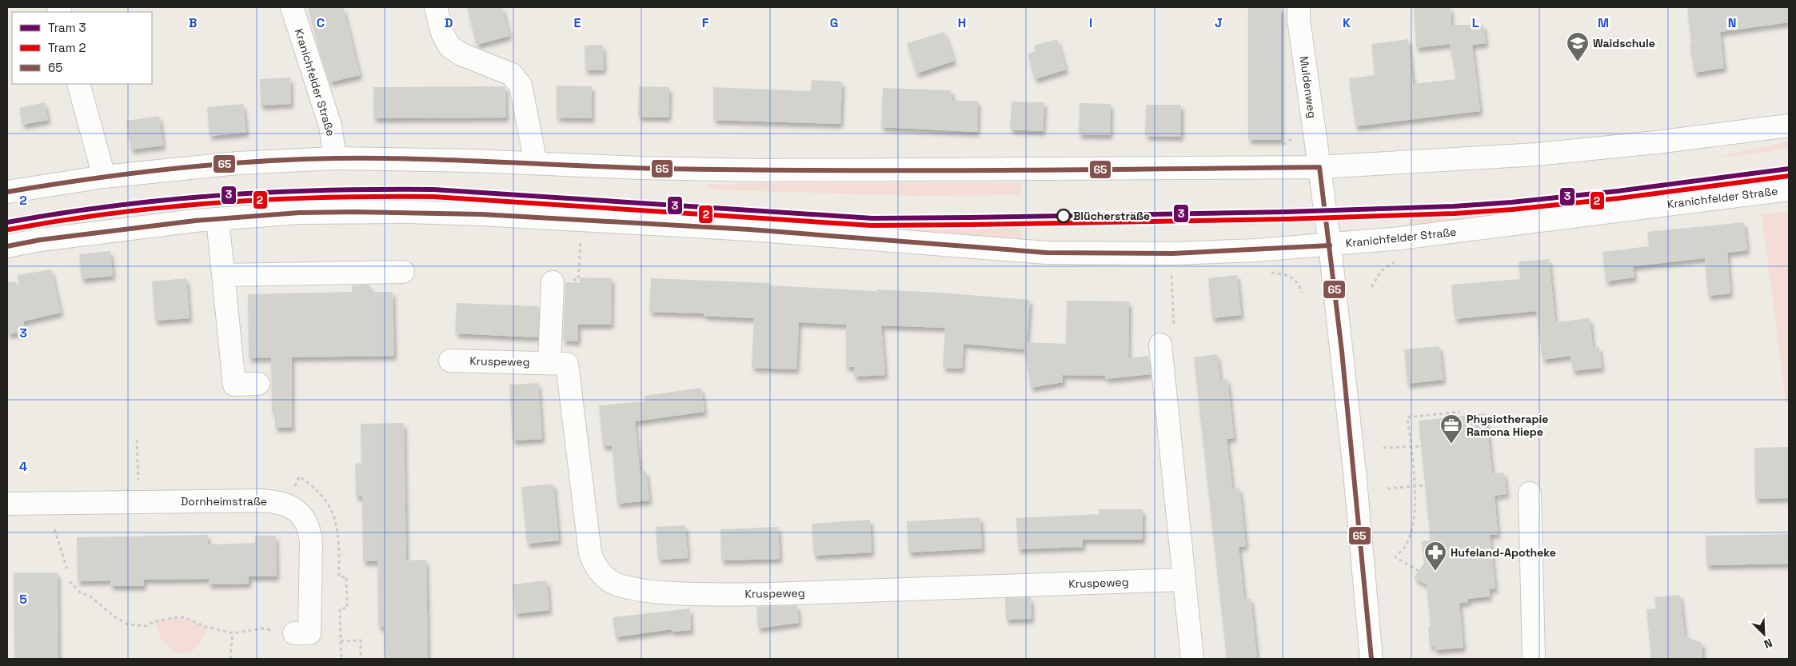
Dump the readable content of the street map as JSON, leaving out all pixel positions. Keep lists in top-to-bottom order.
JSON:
{
  "streets": {
    "main road": [
      "Kranichfelder Straße",
      "Muldenweg",
      "Kruspeweg",
      "Dornheimstraße"
    ]
  },
  "crossings": [
    ["Kranichfelder Straße", "Muldenweg"]
  ],
  "places": {
    "school or university": ["Waidschule"],
    "other": ["Blücherstraße"],
    "office": ["Physiotherapie Ramona Hiepe"],
    "pharmacy": ["Hufeland-Apotheke"]
  },
  "lines": ["transit line 65", "tram line 3", "tram line 2"],
  "legend": ["Tram 3", "Tram 2", "65"],
  "north": "bottom right",
  "grid": {
    "columns": [
      "B",
      "C",
      "D",
      "E",
      "F",
      "G",
      "H",
      "I",
      "J",
      "K",
      "L",
      "M",
      "N"
    ],
    "rows": [
      "2",
      "3",
      "4",
      "5"
    ]
  }
}
